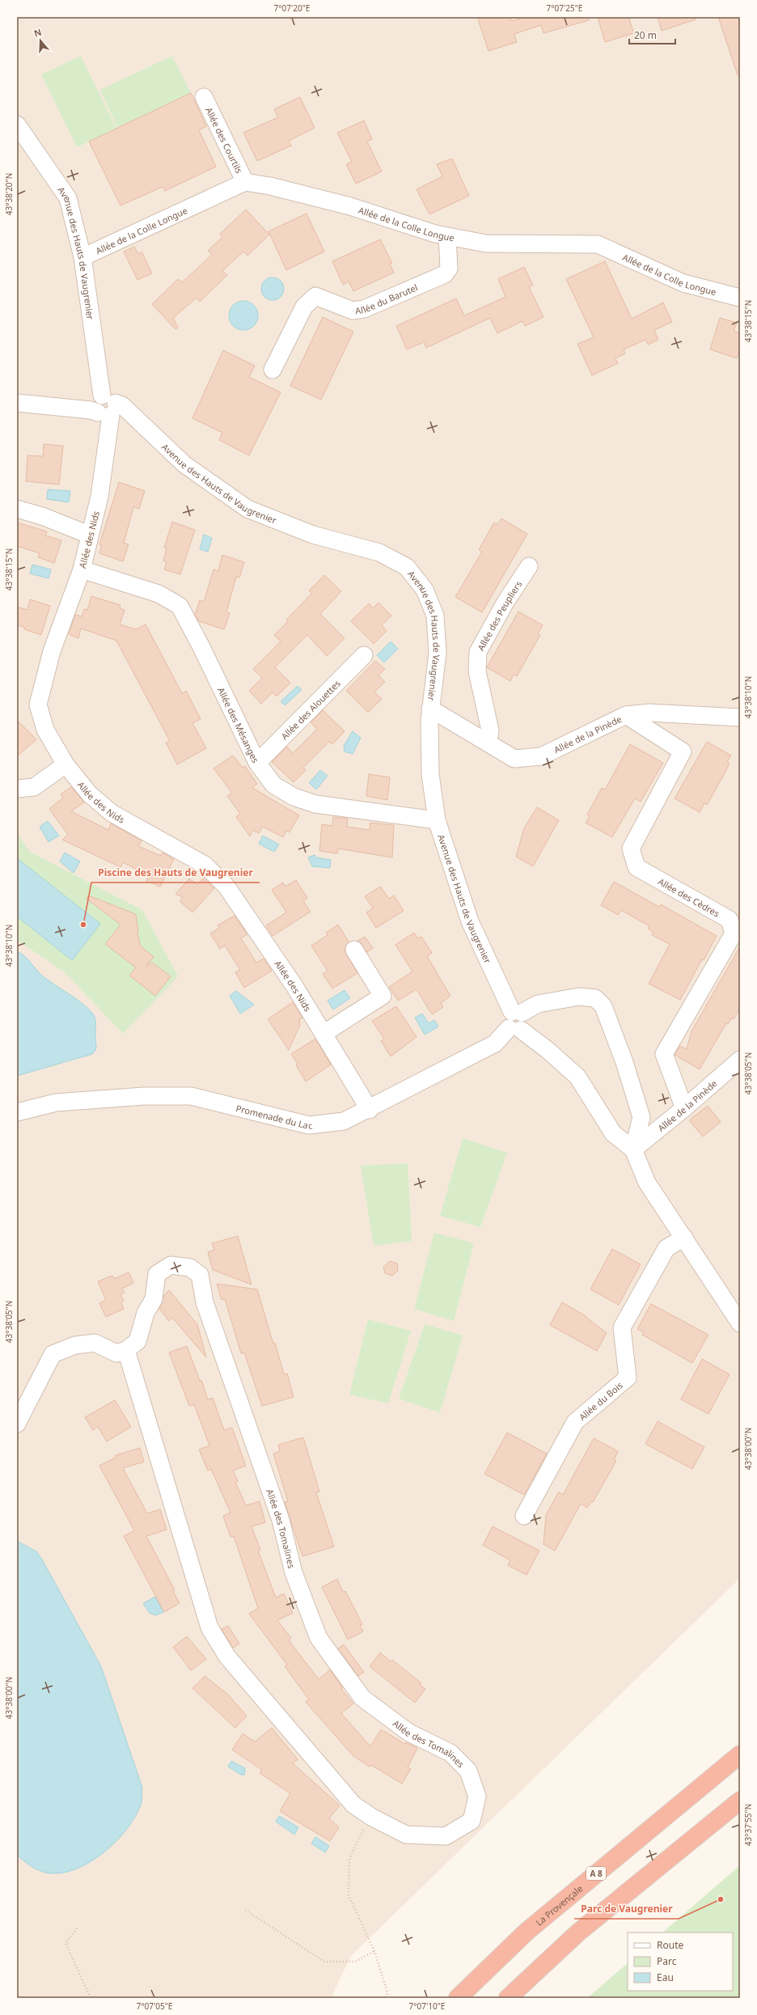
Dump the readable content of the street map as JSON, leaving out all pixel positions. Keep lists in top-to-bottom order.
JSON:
{
  "streets": {
    "highway": ["A 8", "La Provençale"],
    "street": [
      "Allée des Courtils",
      "Allée de la Colle Longue",
      "Avenue des Hauts de Vaugrenier",
      "Allée du Barutel",
      "Allée des Nids",
      "Allée des Peupliers",
      "Allée des Alouettes",
      "Allée des Mésanges",
      "Allée de la Pinède",
      "Allée des Cèdres",
      "Promenade du Lac",
      "Allée du Bois",
      "Allée des Tomalines"
    ]
  },
  "crossings": [
    ["Allée des Courtils", "Allée de la Colle Longue"],
    ["Allée de la Colle Longue", "Avenue des Hauts de Vaugrenier"],
    ["Allée de la Colle Longue", "Allée du Barutel"],
    ["Avenue des Hauts de Vaugrenier", "Allée des Nids"],
    ["Avenue des Hauts de Vaugrenier", "Allée des Mésanges"],
    ["Avenue des Hauts de Vaugrenier", "Allée de la Pinède"],
    ["Allée des Nids", "Allée des Mésanges"],
    ["Allée des Nids", "Promenade du Lac"],
    ["Allée des Peupliers", "Allée de la Pinède"],
    ["Allée des Alouettes", "Allée des Mésanges"],
    ["Allée de la Pinède", "Allée des Cèdres"]
  ],
  "places": ["Piscine des Hauts de Vaugrenier", "Parc de Vaugrenier"],
  "legend": ["Route", "Parc", "Eau"],
  "scale_bar": "20 m",
  "north": "top",
  "coordinates": [
    "7°07'20\"E",
    "7°07'25\"E",
    "43°38'20\"N",
    "43°38'15\"N",
    "43°38'10\"N",
    "43°38'05\"N",
    "43°38'00\"N",
    "43°37'55\"N",
    "7°07'05\"E",
    "7°07'10\"E"
  ]
}
